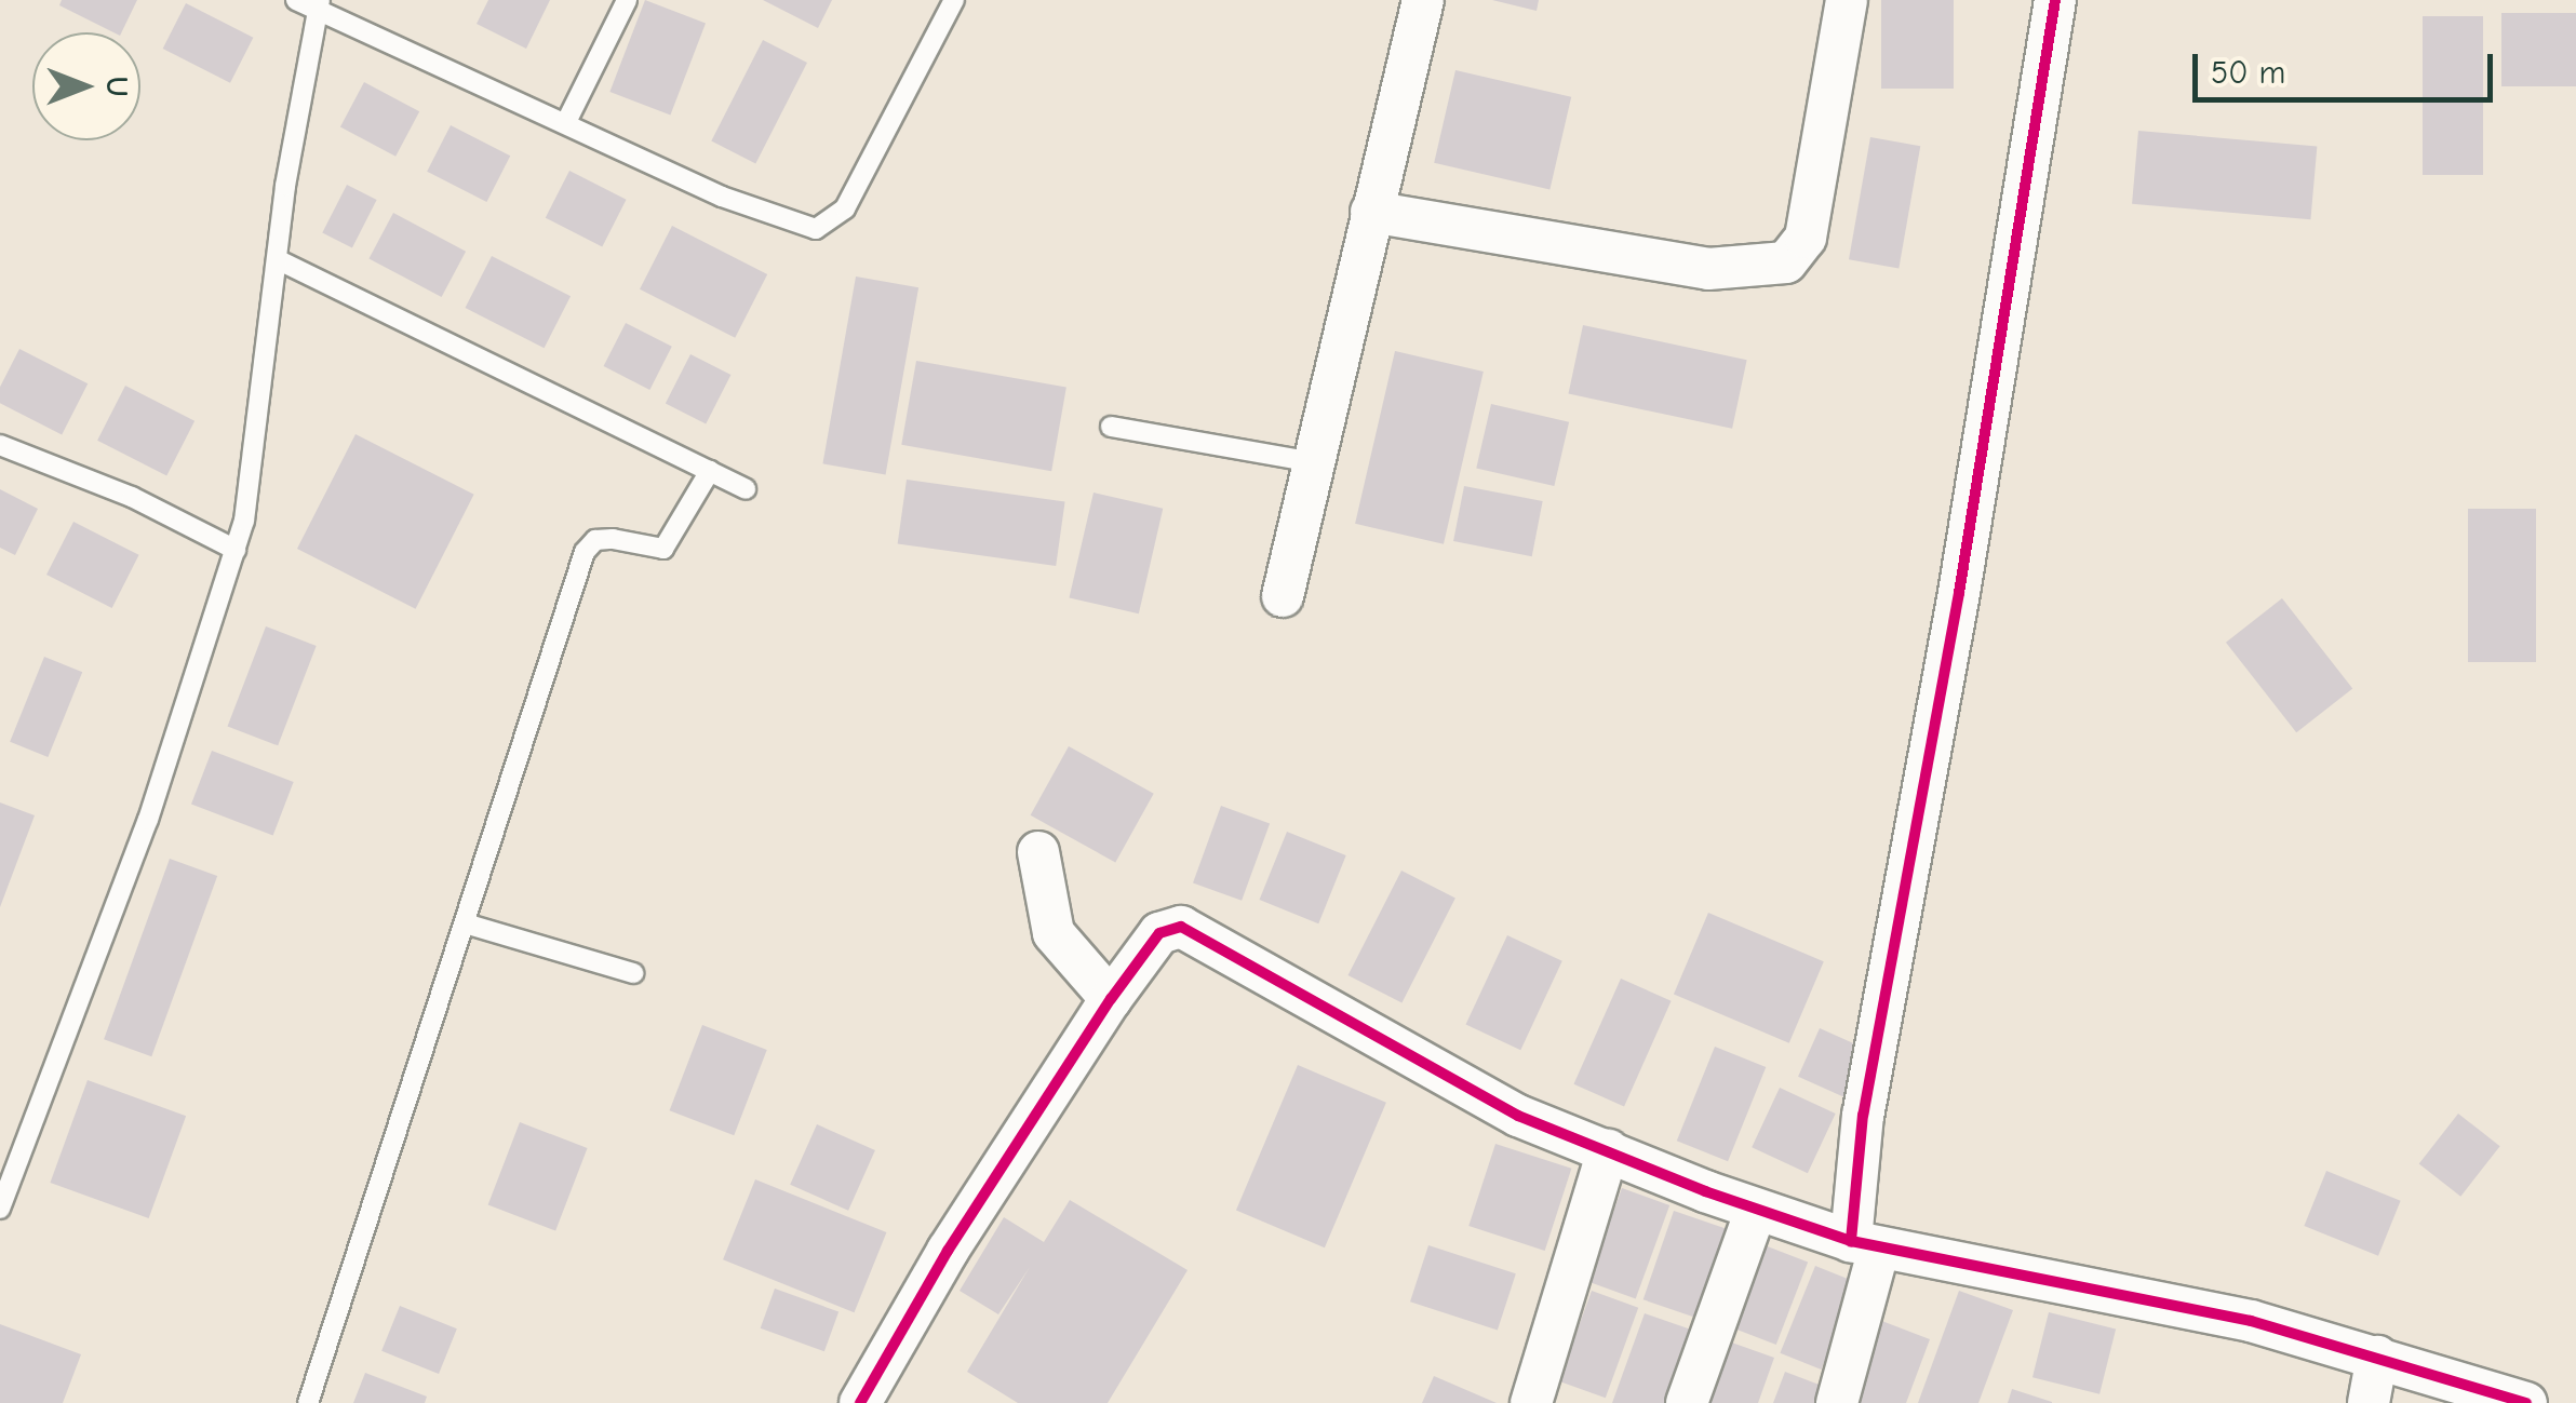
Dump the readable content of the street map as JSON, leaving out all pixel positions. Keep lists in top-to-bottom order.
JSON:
{
  "scale_bar": "50 m",
  "north": "right"
}
